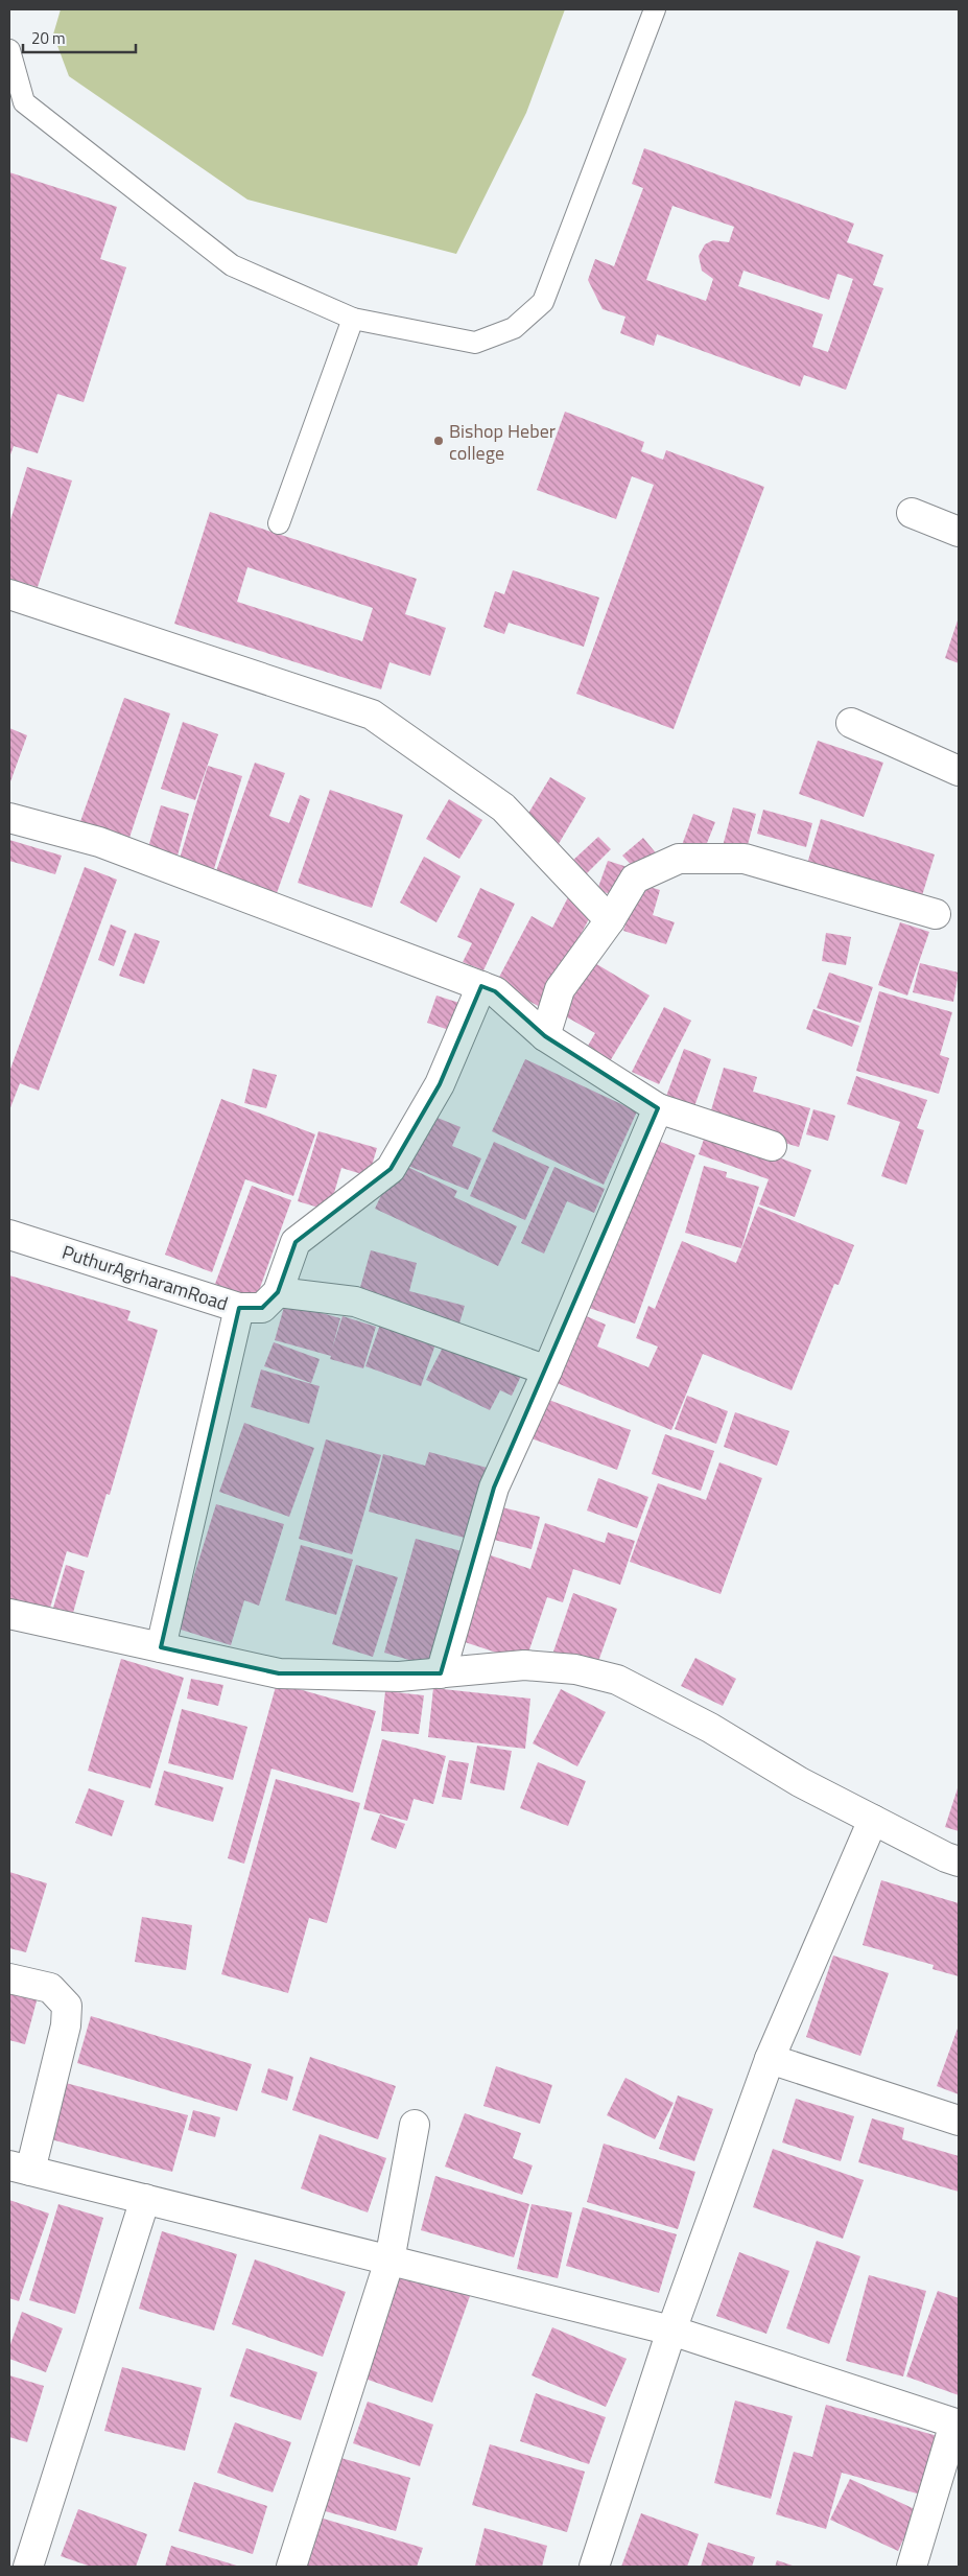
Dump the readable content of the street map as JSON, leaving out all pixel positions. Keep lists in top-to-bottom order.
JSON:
{
  "streets": {
    "street": ["PuthurAgrharamRoad"]
  },
  "places": ["Bishop Heber college"],
  "scale_bar": "20 m"
}
